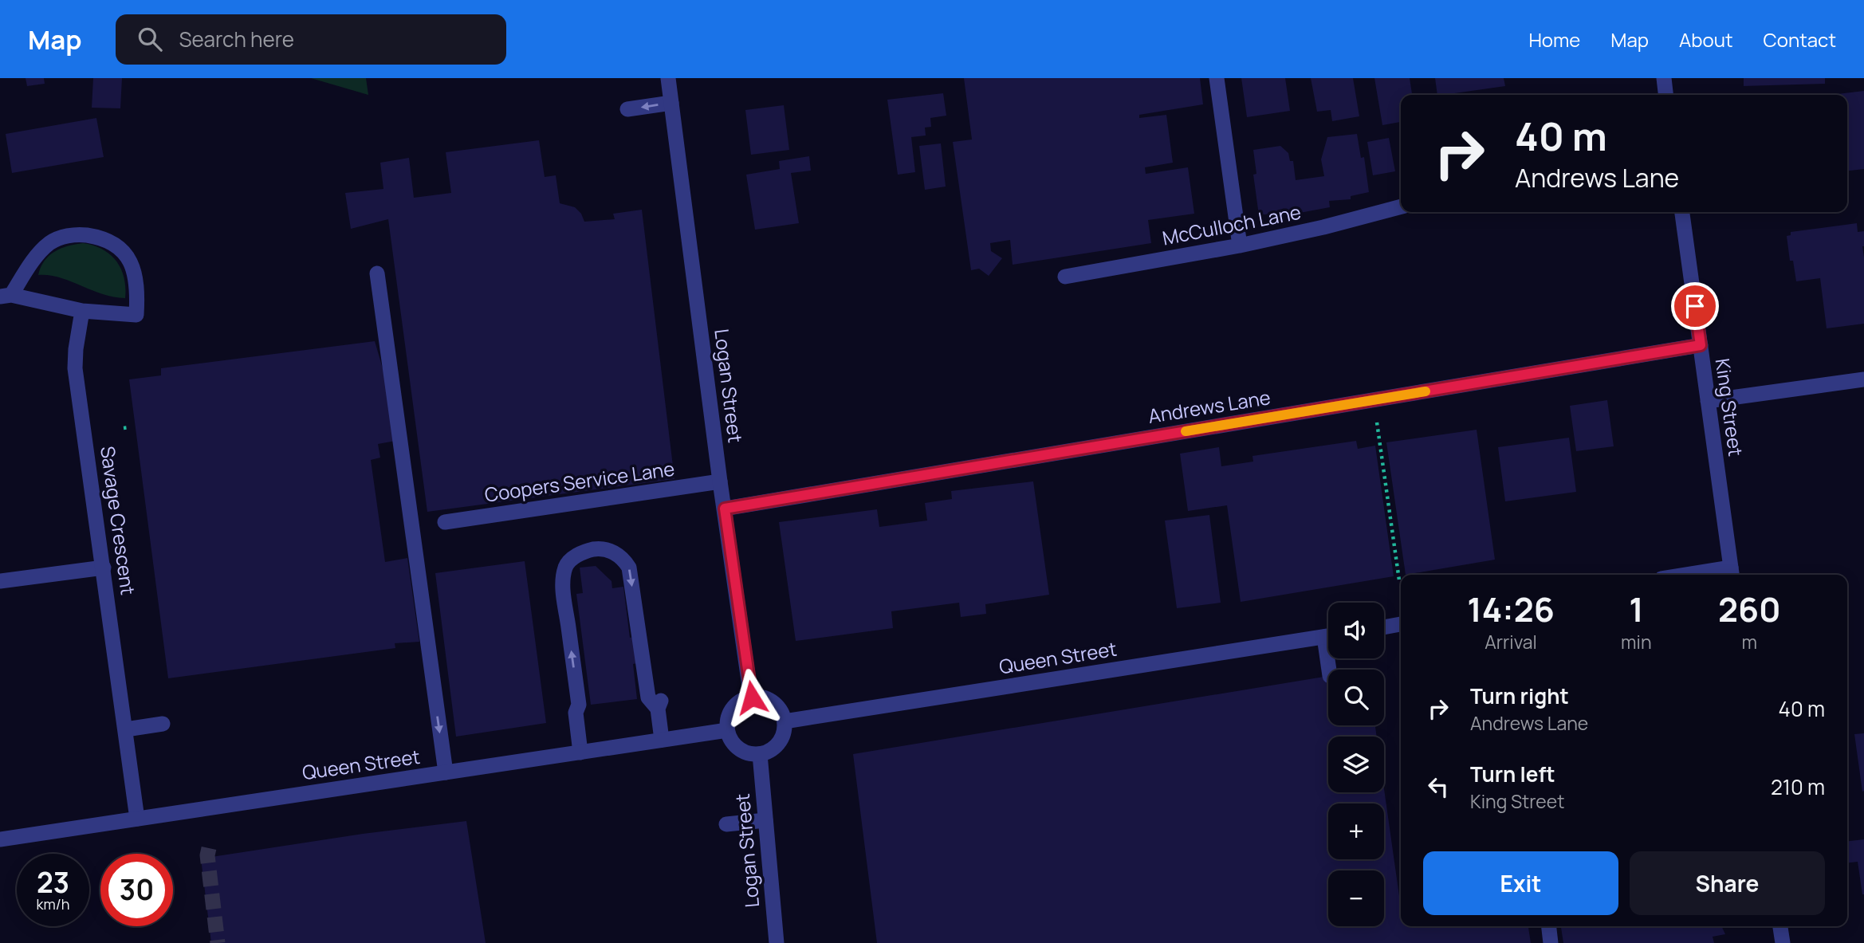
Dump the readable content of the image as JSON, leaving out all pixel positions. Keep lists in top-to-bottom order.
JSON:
{
  "streets": {
    "street": [
      "McCulloch Lane",
      "Logan Street",
      "Andrews Lane",
      "King Street",
      "Coopers Service Lane",
      "Savage Crescent",
      "Queen Street"
    ]
  },
  "crossings": [
    ["Logan Street", "Andrews Lane"],
    ["Logan Street", "Coopers Service Lane"],
    ["Logan Street", "Queen Street"],
    ["Andrews Lane", "King Street"],
    ["Savage Crescent", "Queen Street"]
  ],
  "page": {
    "header": "Map",
    "search": "Search here",
    "nav": [
      "Home",
      "Map",
      "About",
      "Contact"
    ],
    "turn": ["40 m", "Andrews Lane"],
    "eta": [
      "14:26",
      "Arrival",
      "1",
      "min",
      "260",
      "m"
    ],
    "map_buttons": ["+", "−"],
    "list": [
      {
        "name": "Turn right",
        "note": "Andrews Lane",
        "value": "40 m"
      },
      {
        "name": "Turn left",
        "note": "King Street",
        "value": "210 m"
      }
    ],
    "buttons": ["Exit", "Share"],
    "speed": "23 km/h",
    "limit": "30"
  }
}
